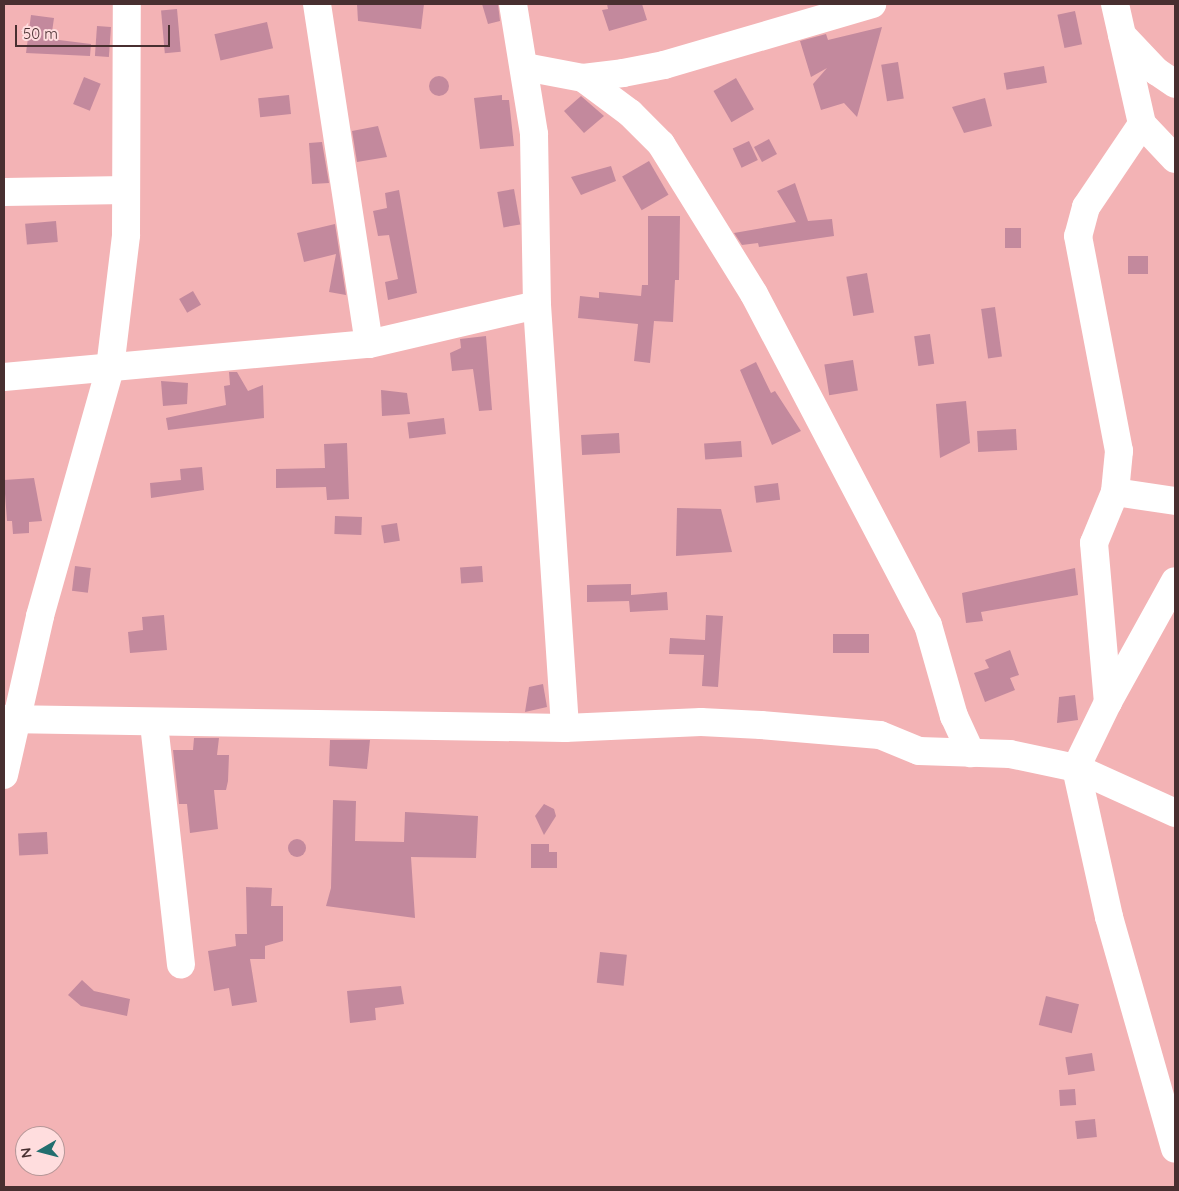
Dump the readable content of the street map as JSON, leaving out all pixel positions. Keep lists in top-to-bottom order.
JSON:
{
  "scale_bar": "50 m",
  "north": "left"
}
